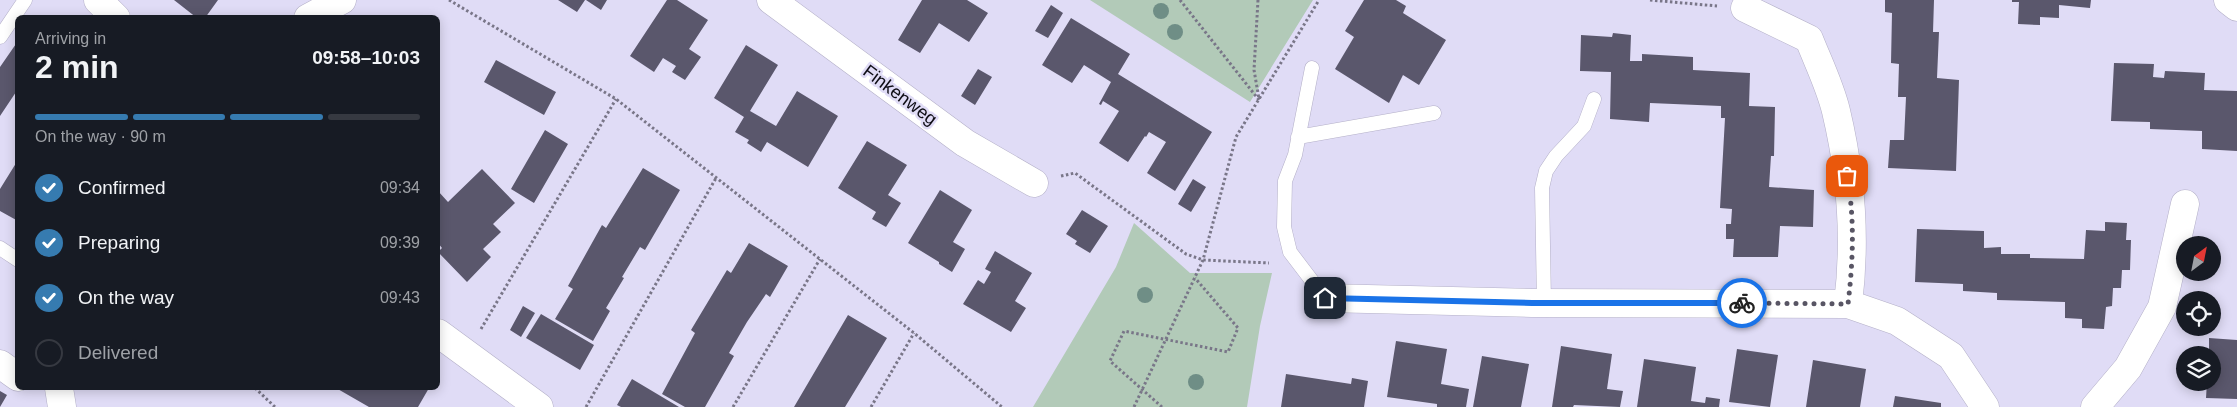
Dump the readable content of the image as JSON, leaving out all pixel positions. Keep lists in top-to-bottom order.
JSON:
{
  "streets": {
    "street": ["Finkenweg"]
  },
  "north": "top right",
  "page": {
    "heading": ["2 min", "Arriving in", "09:58–10:03"],
    "bar": "On the way · 90 m",
    "list": [
      ["Confirmed", "09:34"],
      ["Preparing", "09:39"],
      ["On the way", "09:43"],
      "Delivered"
    ]
  }
}
